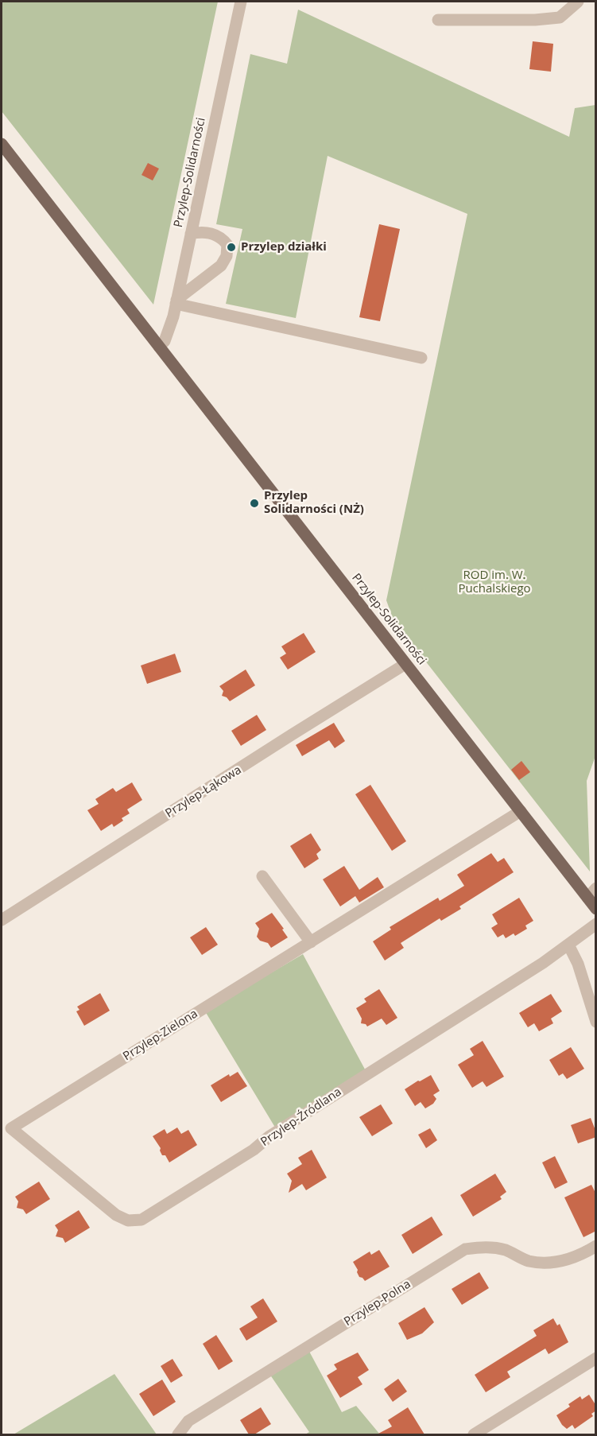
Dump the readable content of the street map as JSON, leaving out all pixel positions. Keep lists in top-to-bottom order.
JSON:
{
  "streets": {
    "main road": ["Przylep-Solidarności"],
    "street": [
      "Przylep-Łąkowa",
      "Przylep-Zielona",
      "Przylep-Źródlana",
      "Przylep-Polna"
    ]
  },
  "crossings": [
    ["Przylep-Solidarności", "Przylep-Łąkowa"],
    ["Przylep-Solidarności", "Przylep-Zielona"],
    ["Przylep-Zielona", "Przylep-Źródlana"]
  ],
  "parks": ["ROD im. W. Puchalskiego"],
  "places": ["Przylep działki", "Przylep Solidarności (NŻ)"]
}
